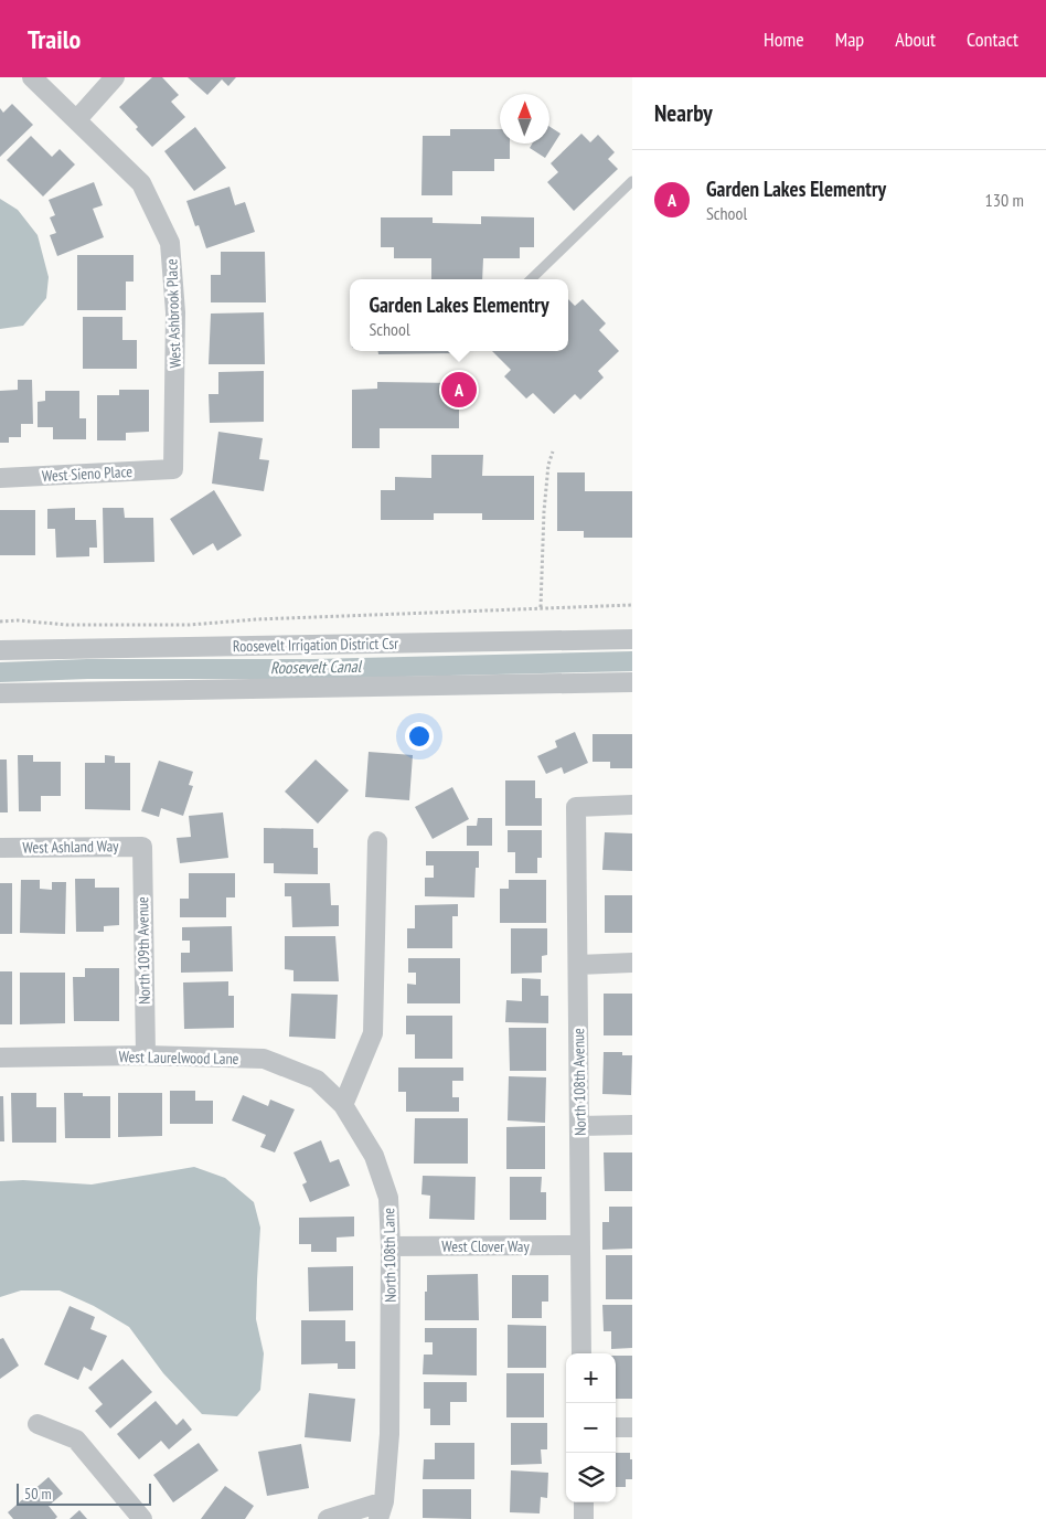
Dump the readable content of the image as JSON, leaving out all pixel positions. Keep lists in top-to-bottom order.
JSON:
{
  "streets": {
    "street": [
      "West Ashbrook Place",
      "West Sieno Place",
      "Roosevelt Irrigation District Csr",
      "West Ashland Way",
      "North 109th Avenue",
      "West Laurelwood Lane",
      "North 108th Avenue",
      "West Clover Way",
      "North 108th Lane"
    ]
  },
  "crossings": [
    ["West Ashbrook Place", "West Sieno Place"],
    ["West Ashland Way", "North 109th Avenue"],
    ["North 109th Avenue", "West Laurelwood Lane"],
    ["West Laurelwood Lane", "North 108th Lane"],
    ["North 108th Avenue", "West Clover Way"],
    ["West Clover Way", "North 108th Lane"]
  ],
  "water": ["Roosevelt Canal"],
  "scale_bar": "50 m",
  "north": "top",
  "page": {
    "header": "Trailo",
    "nav": [
      "Home",
      "Map",
      "About",
      "Contact"
    ],
    "heading": "Nearby",
    "list": [
      {
        "mark": "A",
        "name": "Garden Lakes Elementry",
        "note": "School",
        "value": "130 m"
      }
    ],
    "popup": ["Garden Lakes Elementry", "School"],
    "pins": "A",
    "map_buttons": ["+", "−"],
    "scale": "50 m"
  }
}
